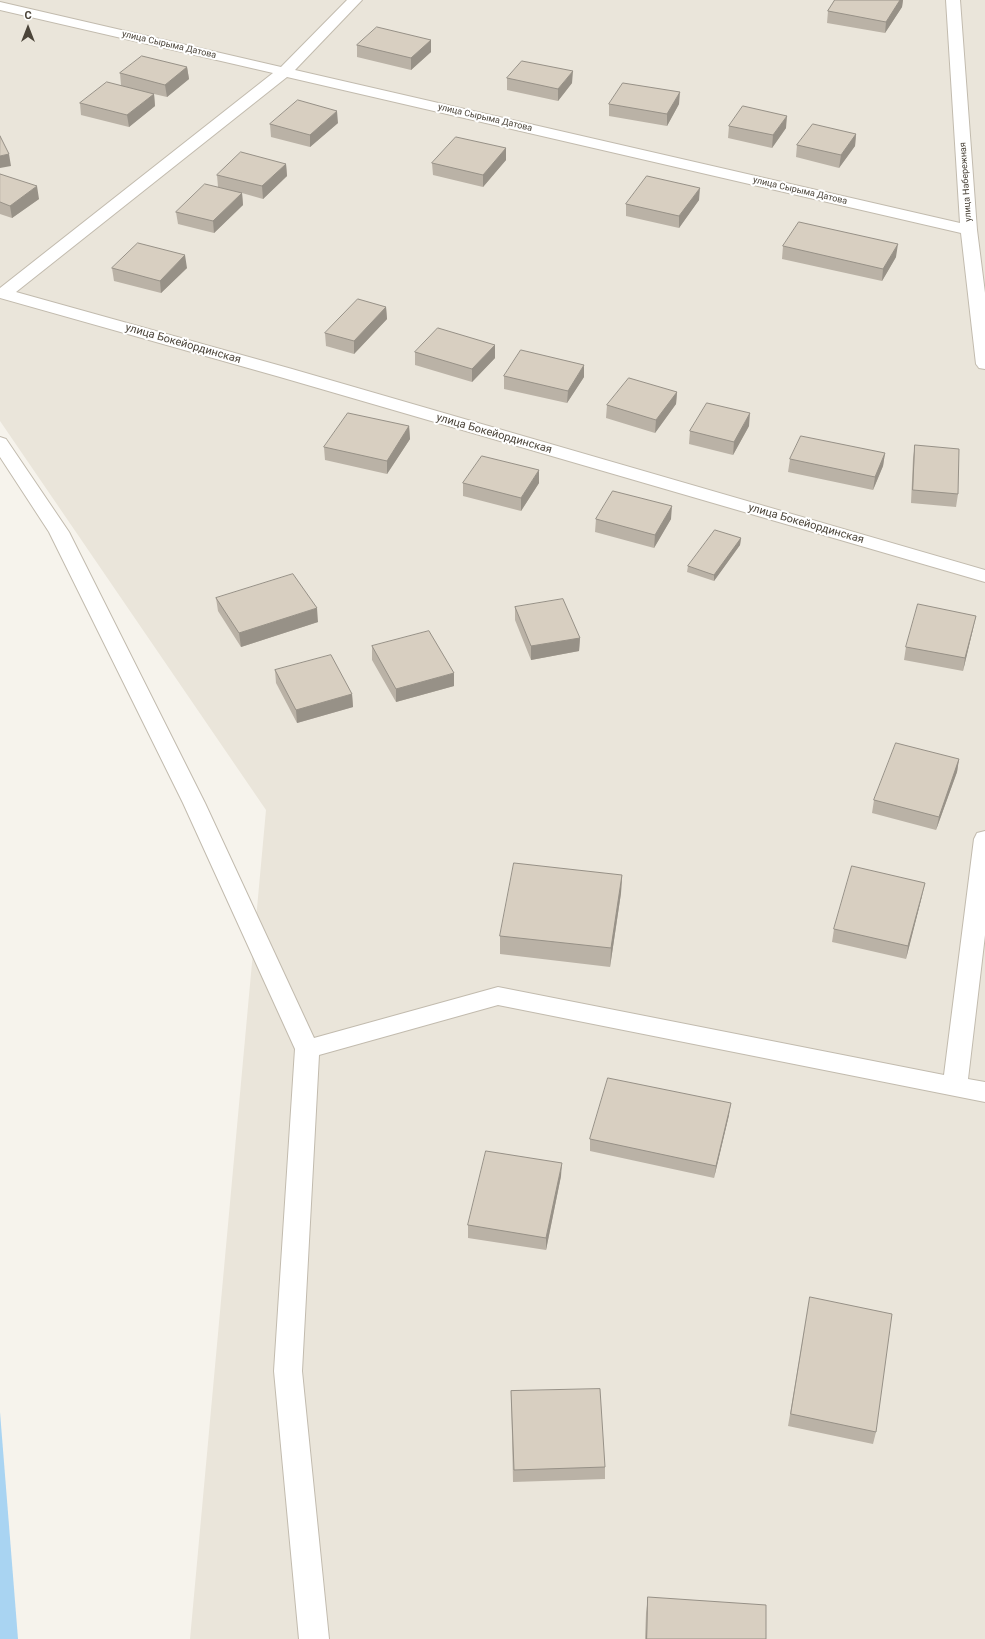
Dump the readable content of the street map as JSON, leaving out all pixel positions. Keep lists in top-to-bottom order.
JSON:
{
  "streets": {
    "street": ["улица Сырыма Датова", "улица Набережная", "улица Бокейординская"]
  },
  "crossings": [
    ["улица Сырыма Датова", "улица Набережная"],
    ["улица Сырыма Датова", "улица Бокейординская"]
  ],
  "north": "top"
}
